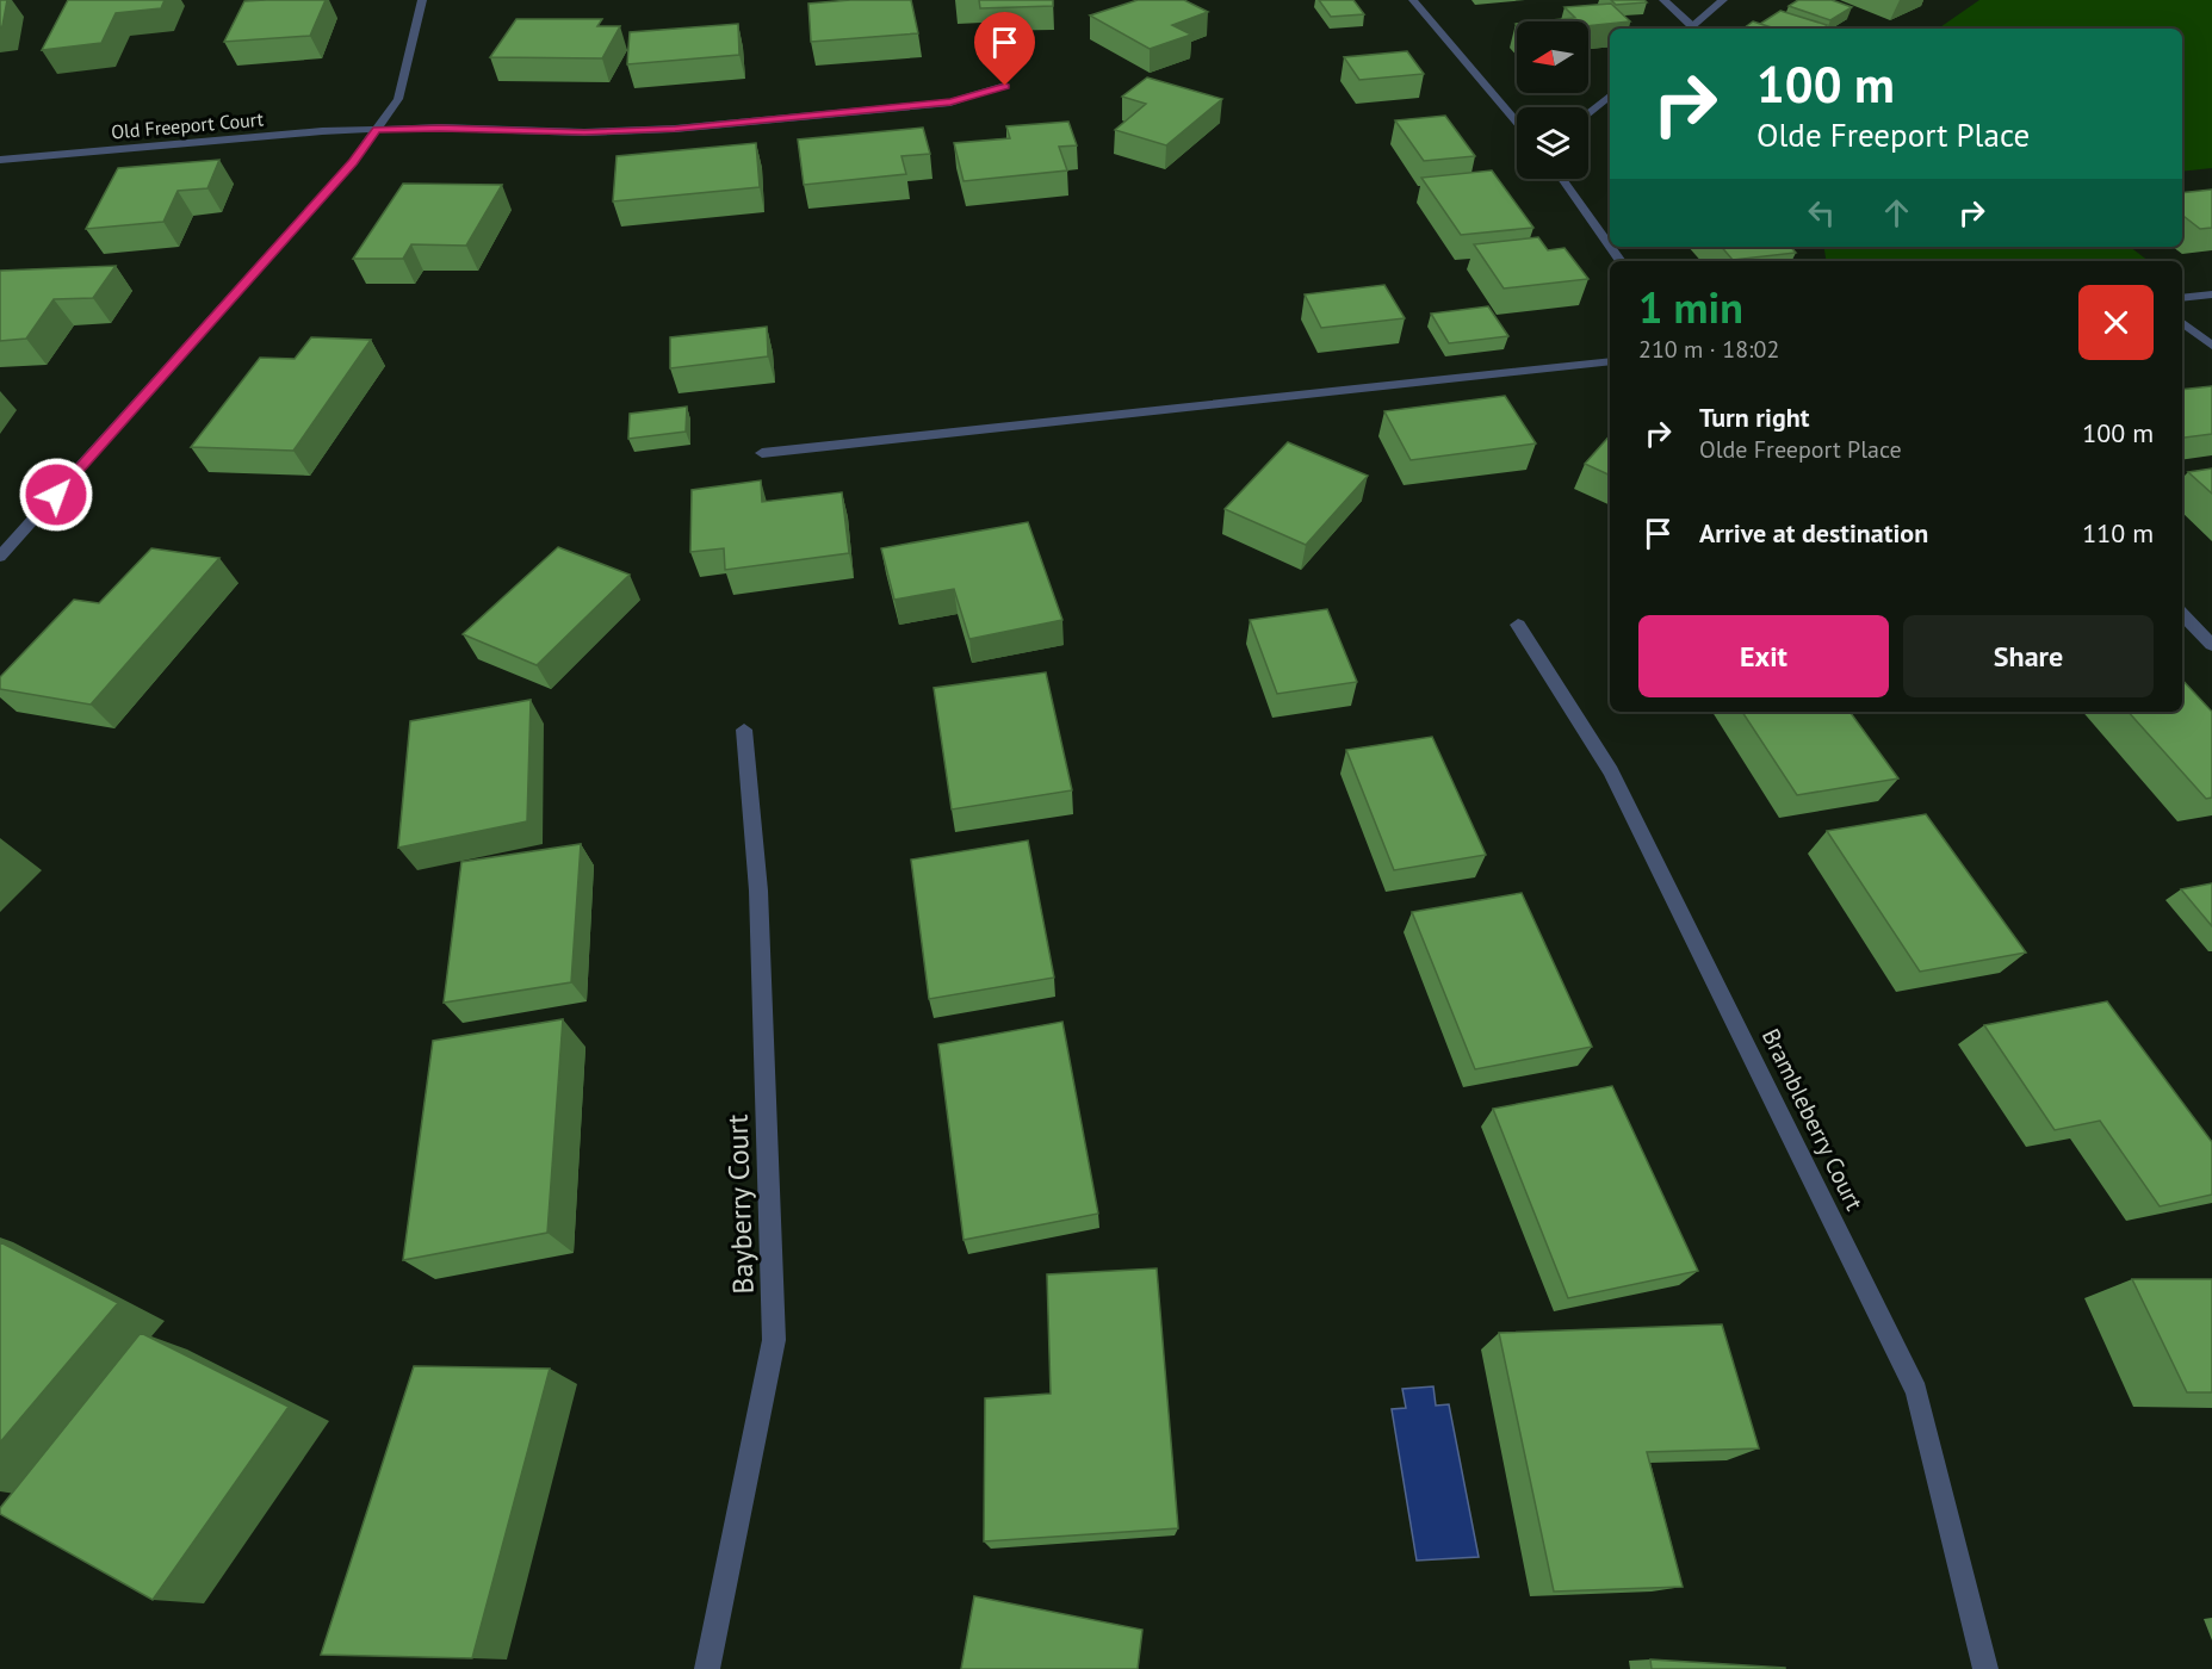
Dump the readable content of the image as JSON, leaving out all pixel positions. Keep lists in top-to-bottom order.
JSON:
{
  "streets": {
    "street": ["Old Freeport Court", "Brambleberry Court", "Bayberry Court"]
  },
  "north": "left",
  "page": {
    "turn": ["100 m", "Olde Freeport Place"],
    "heading": ["1 min", "210 m · 18:02"],
    "list": [
      {
        "name": "Turn right",
        "note": "Olde Freeport Place",
        "value": "100 m"
      },
      {
        "name": "Arrive at destination",
        "value": "110 m"
      }
    ],
    "buttons": ["Exit", "Share"]
  }
}
